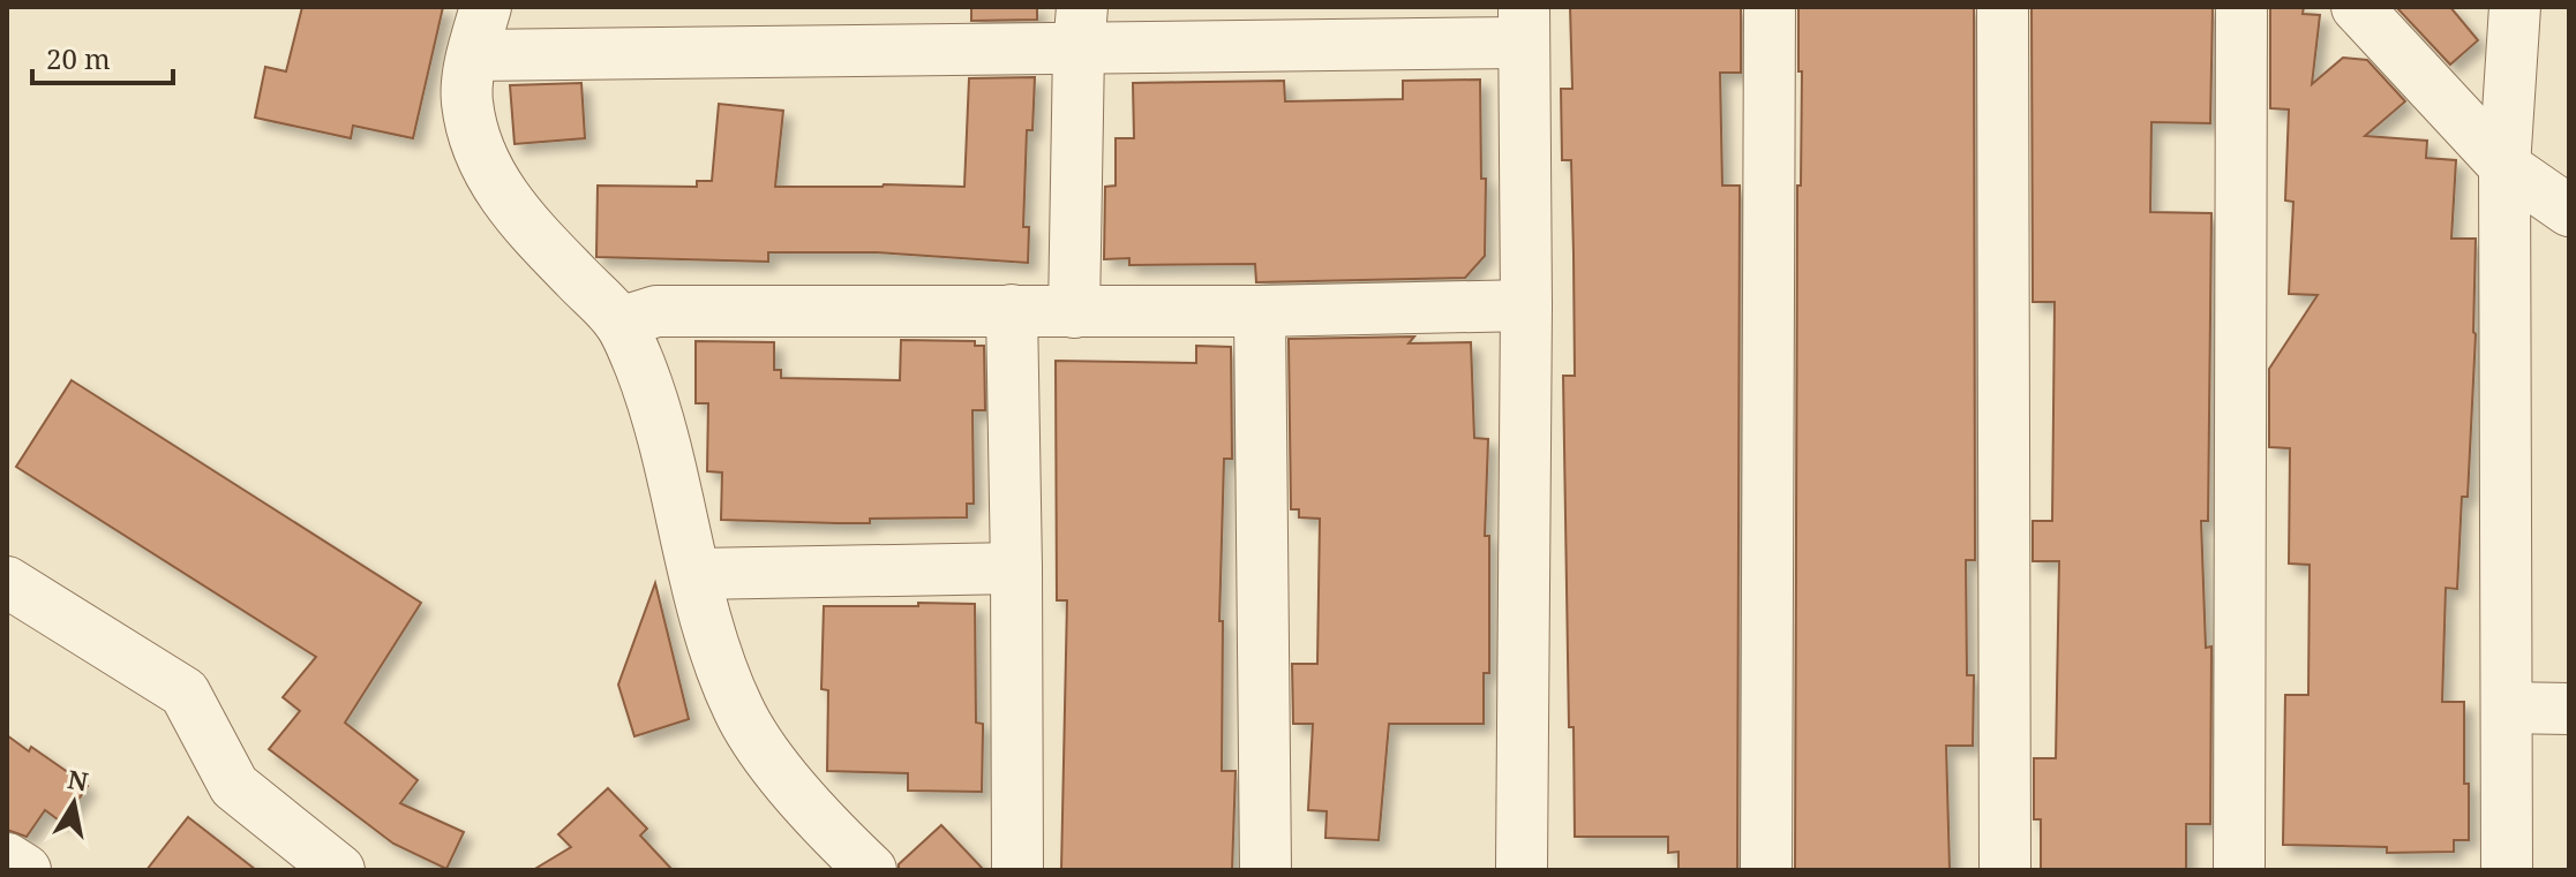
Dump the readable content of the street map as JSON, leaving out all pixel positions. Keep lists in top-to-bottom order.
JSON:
{
  "scale_bar": "20 m",
  "north": "top"
}
